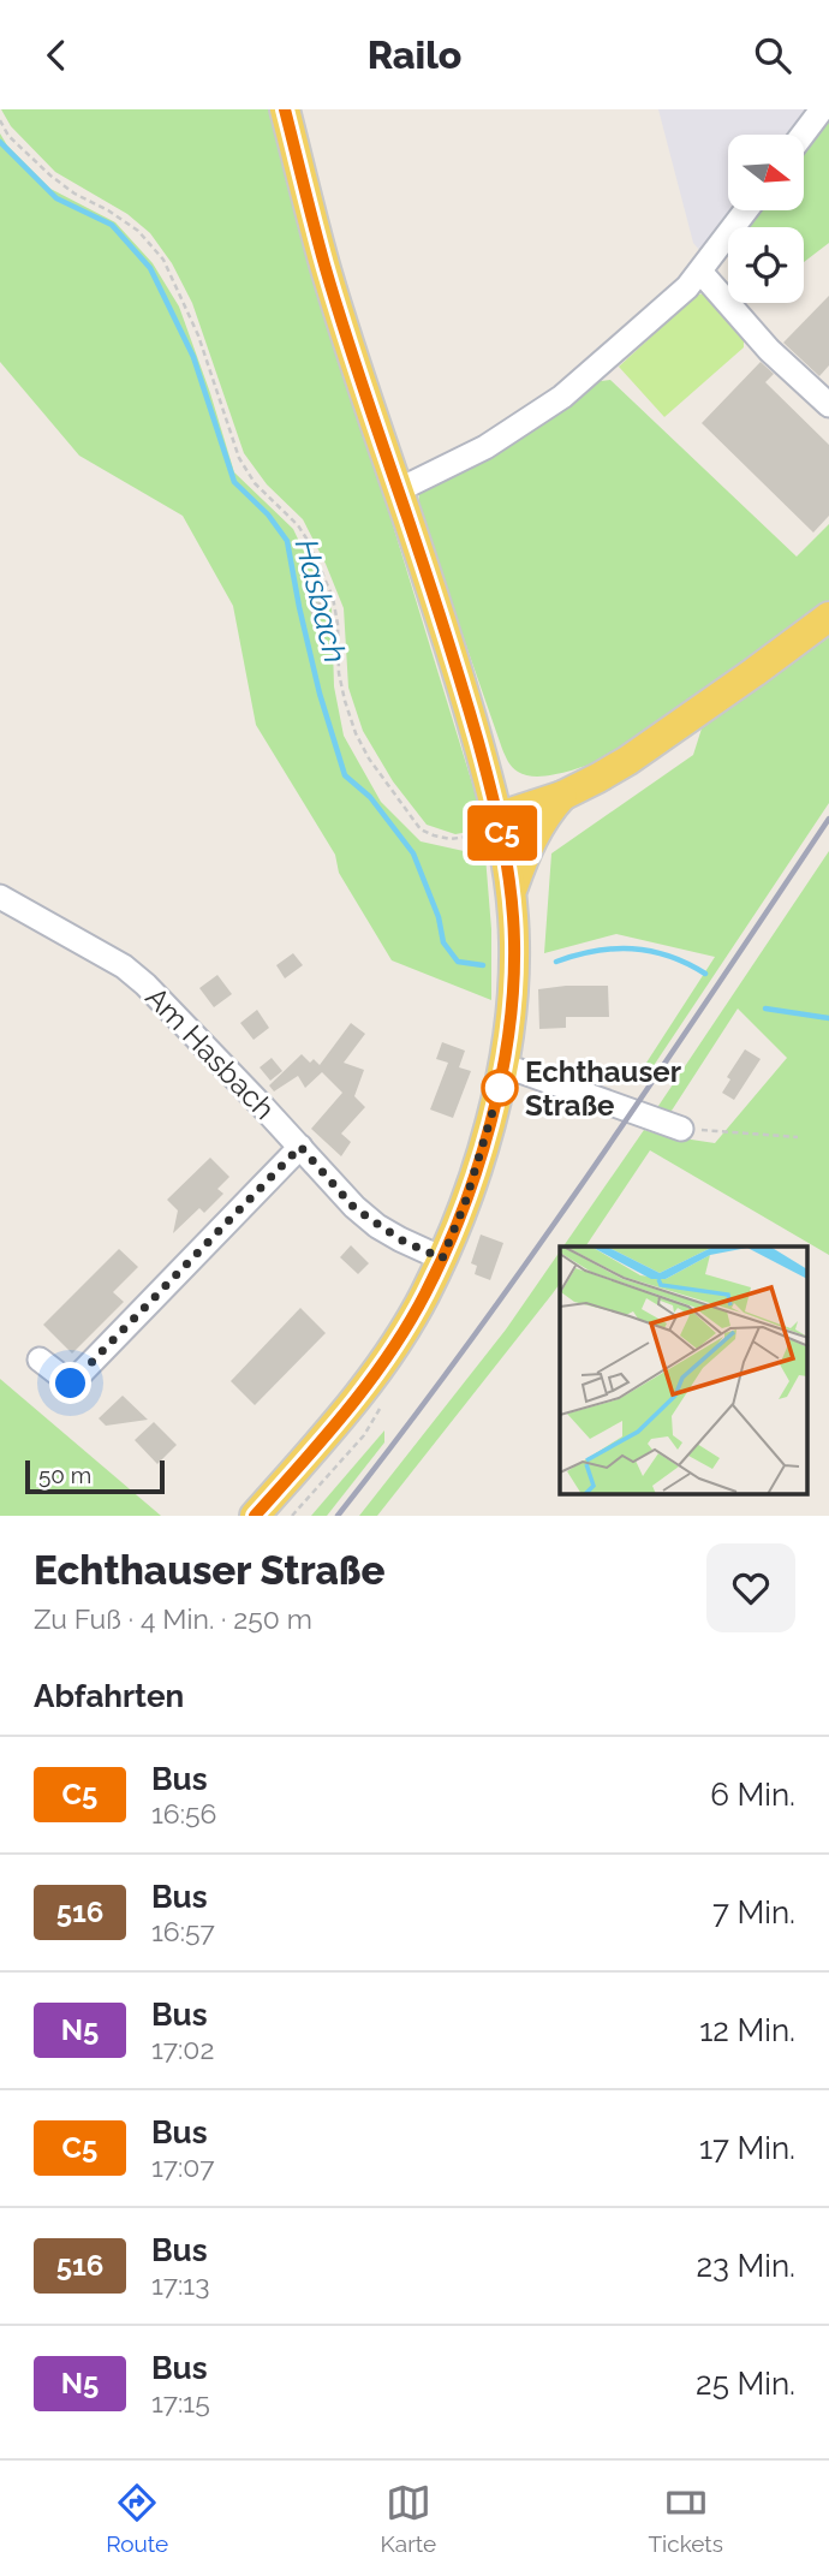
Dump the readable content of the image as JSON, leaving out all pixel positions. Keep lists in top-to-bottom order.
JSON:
{
  "streets": {
    "street": ["Am Hasbach"]
  },
  "water": ["Hasbach"],
  "places": ["Echthauser Straße"],
  "lines": ["bus line C5"],
  "scale_bar": "50 m",
  "north": "right",
  "page": {
    "header": "Railo",
    "on_map": "C5",
    "scale": "50 m",
    "heading": [
      ["Echthauser Straße", "Zu Fuß · 4 Min. · 250 m"],
      "Abfahrten"
    ],
    "list": [
      {
        "mark": "C5",
        "name": "Bus",
        "note": "16:56",
        "value": "6 Min."
      },
      {
        "mark": "516",
        "name": "Bus",
        "note": "16:57",
        "value": "7 Min."
      },
      {
        "mark": "N5",
        "name": "Bus",
        "note": "17:02",
        "value": "12 Min."
      },
      {
        "mark": "C5",
        "name": "Bus",
        "note": "17:07",
        "value": "17 Min."
      },
      {
        "mark": "516",
        "name": "Bus",
        "note": "17:13",
        "value": "23 Min."
      },
      {
        "mark": "N5",
        "name": "Bus",
        "note": "17:15",
        "value": "25 Min."
      }
    ],
    "tabs": ["Route", "Karte", "Tickets"]
  }
}
